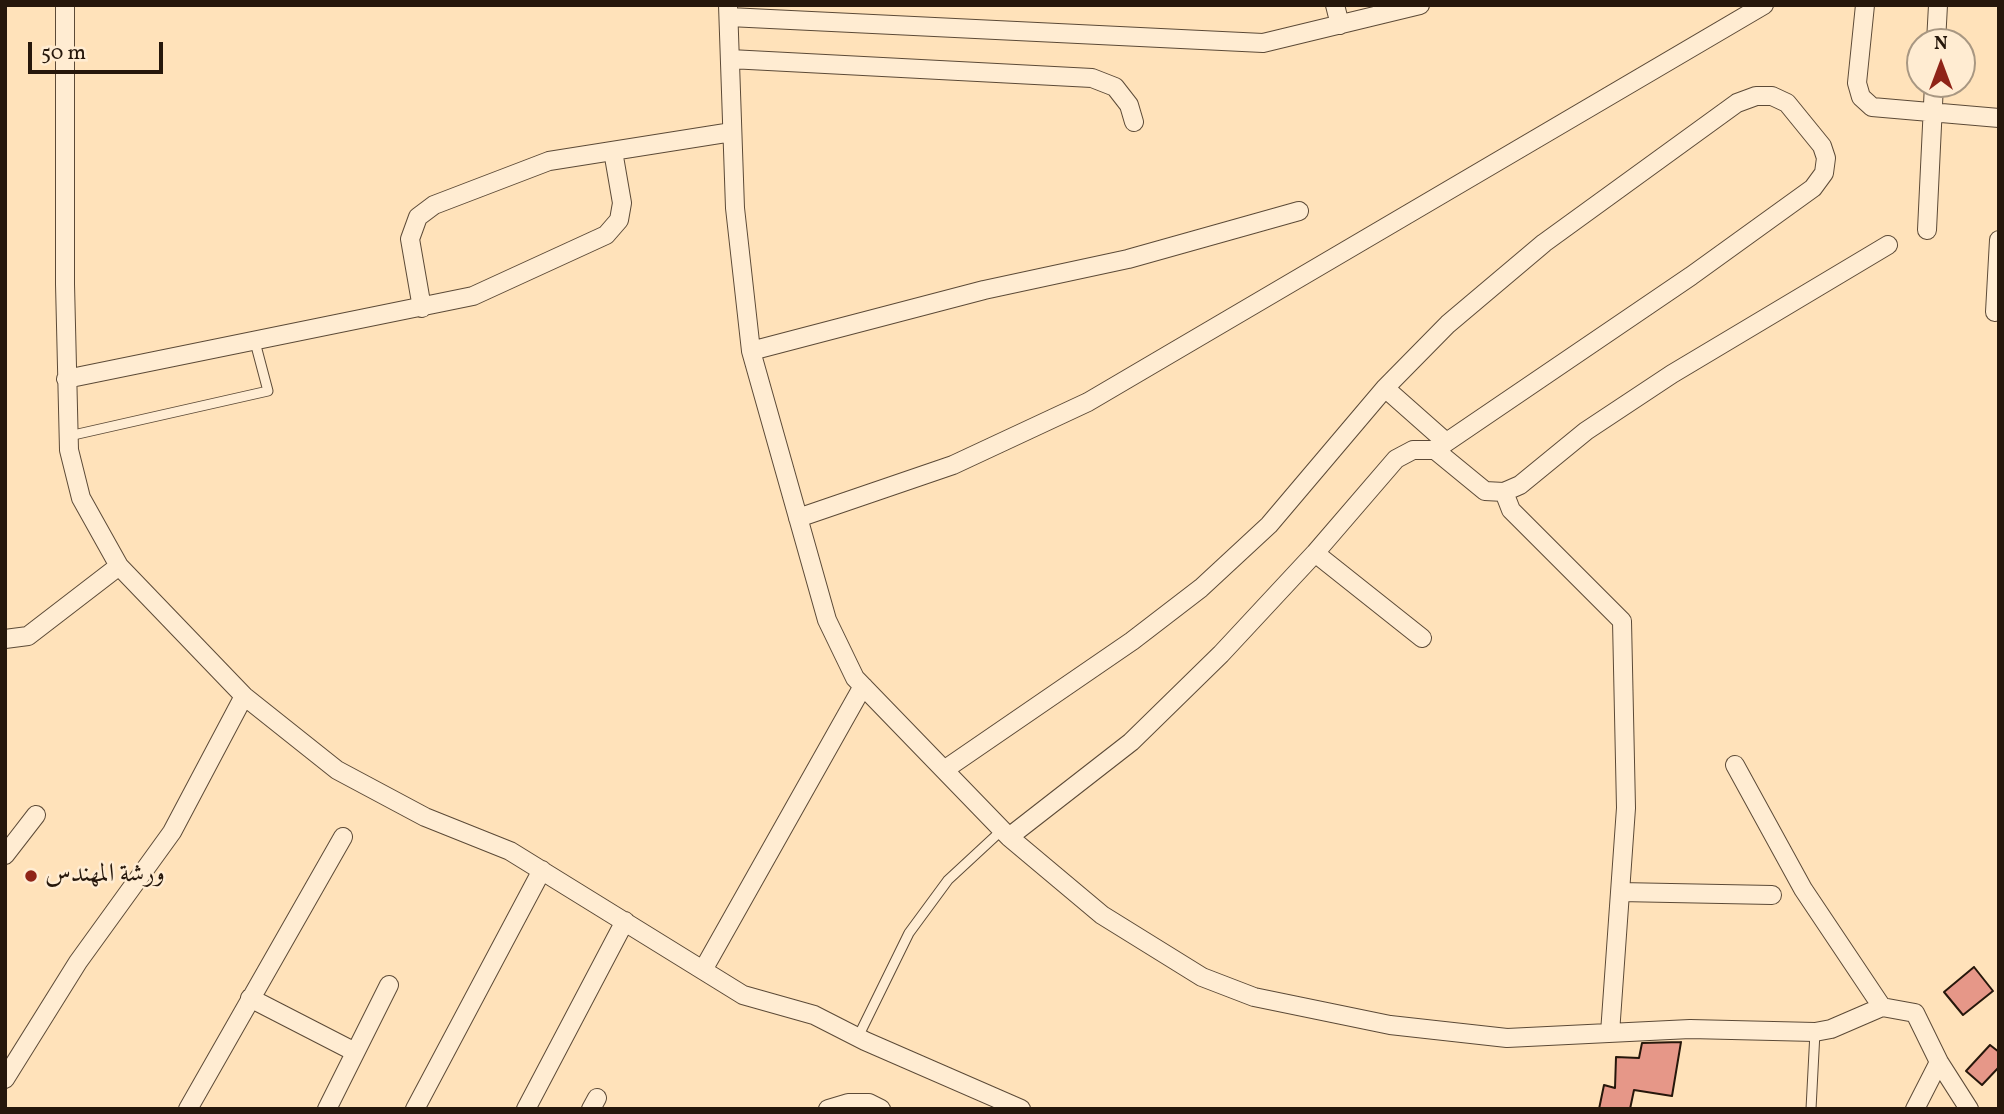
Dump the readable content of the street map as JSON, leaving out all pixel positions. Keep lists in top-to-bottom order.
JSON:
{
  "places": ["ورشة المهندس"],
  "scale_bar": "50 m",
  "north": "top"
}
